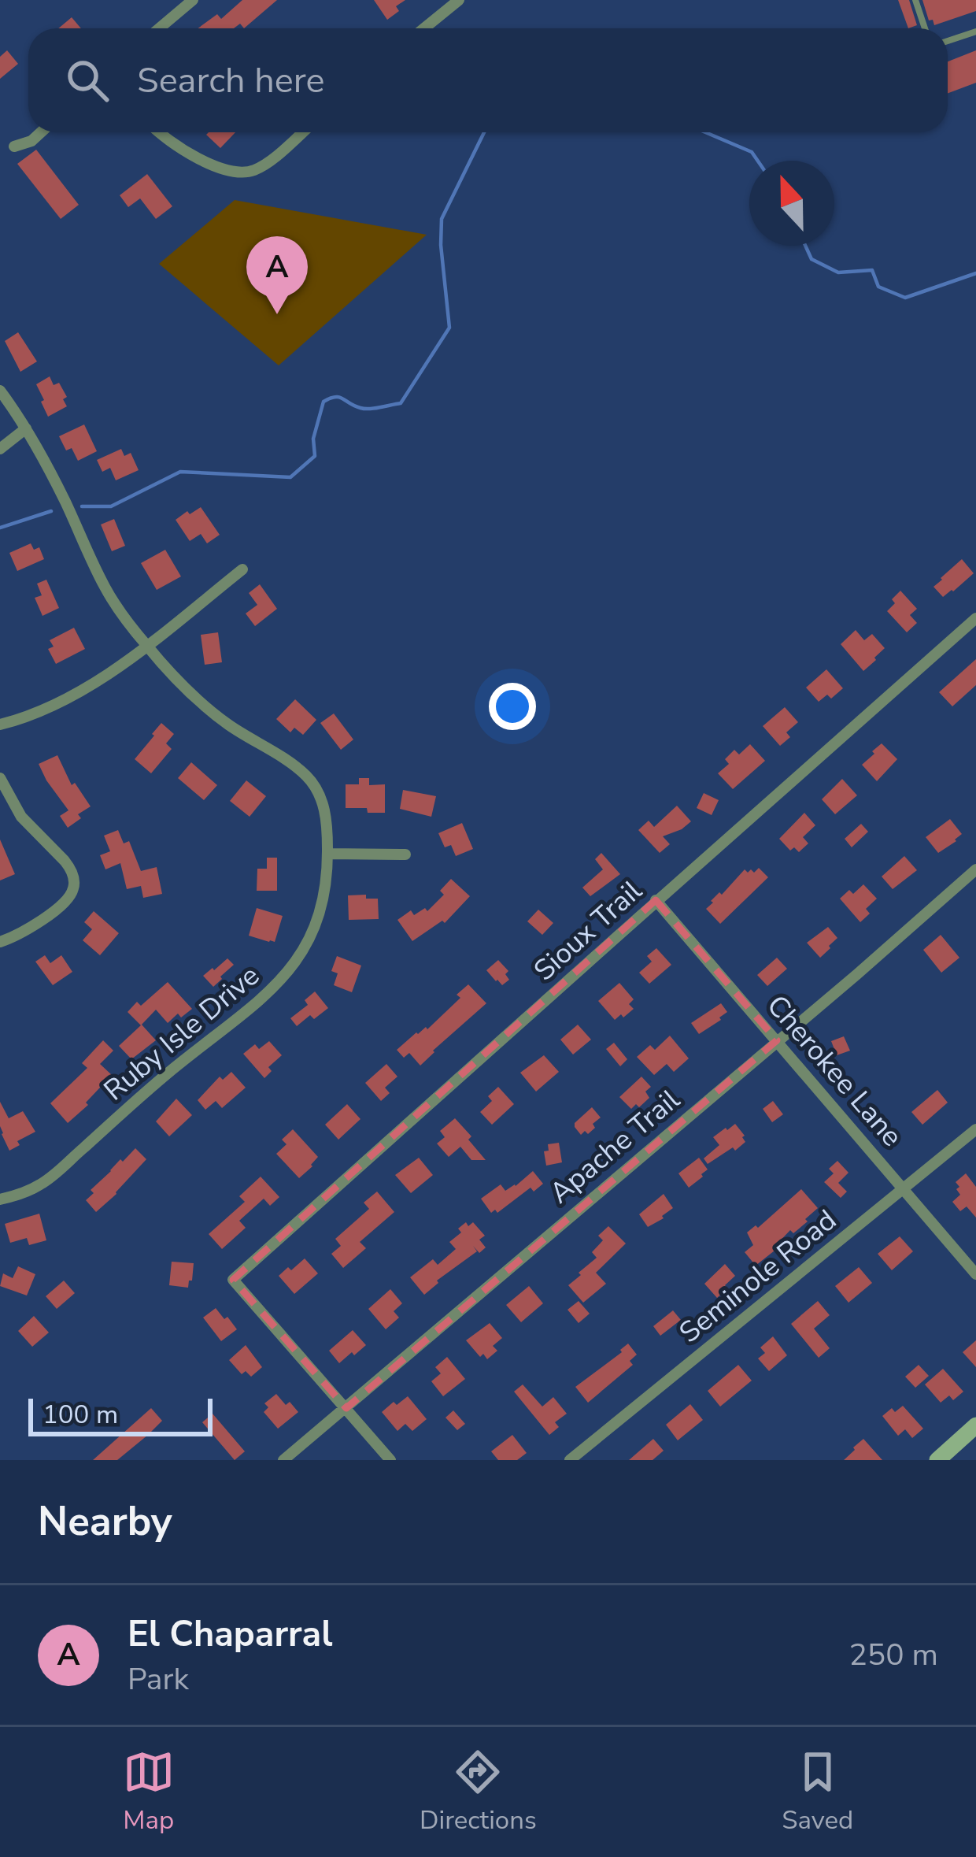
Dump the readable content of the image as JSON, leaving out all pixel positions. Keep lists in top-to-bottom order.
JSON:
{
  "streets": {
    "street": [
      "Sioux Trail",
      "Ruby Isle Drive",
      "Cherokee Lane",
      "Apache Trail",
      "Seminole Road"
    ]
  },
  "crossings": [
    ["Sioux Trail", "Cherokee Lane"],
    ["Sioux Trail", "Apache Trail"],
    ["Cherokee Lane", "Apache Trail"],
    ["Cherokee Lane", "Seminole Road"]
  ],
  "scale_bar": "100 m",
  "north": "top",
  "page": {
    "search": "Search here",
    "pins": "A",
    "scale": "100 m",
    "heading": "Nearby",
    "list": [
      {
        "mark": "A",
        "name": "El Chaparral",
        "note": "Park",
        "value": "250 m"
      }
    ],
    "nav": ["Map", "Directions", "Saved"]
  }
}
